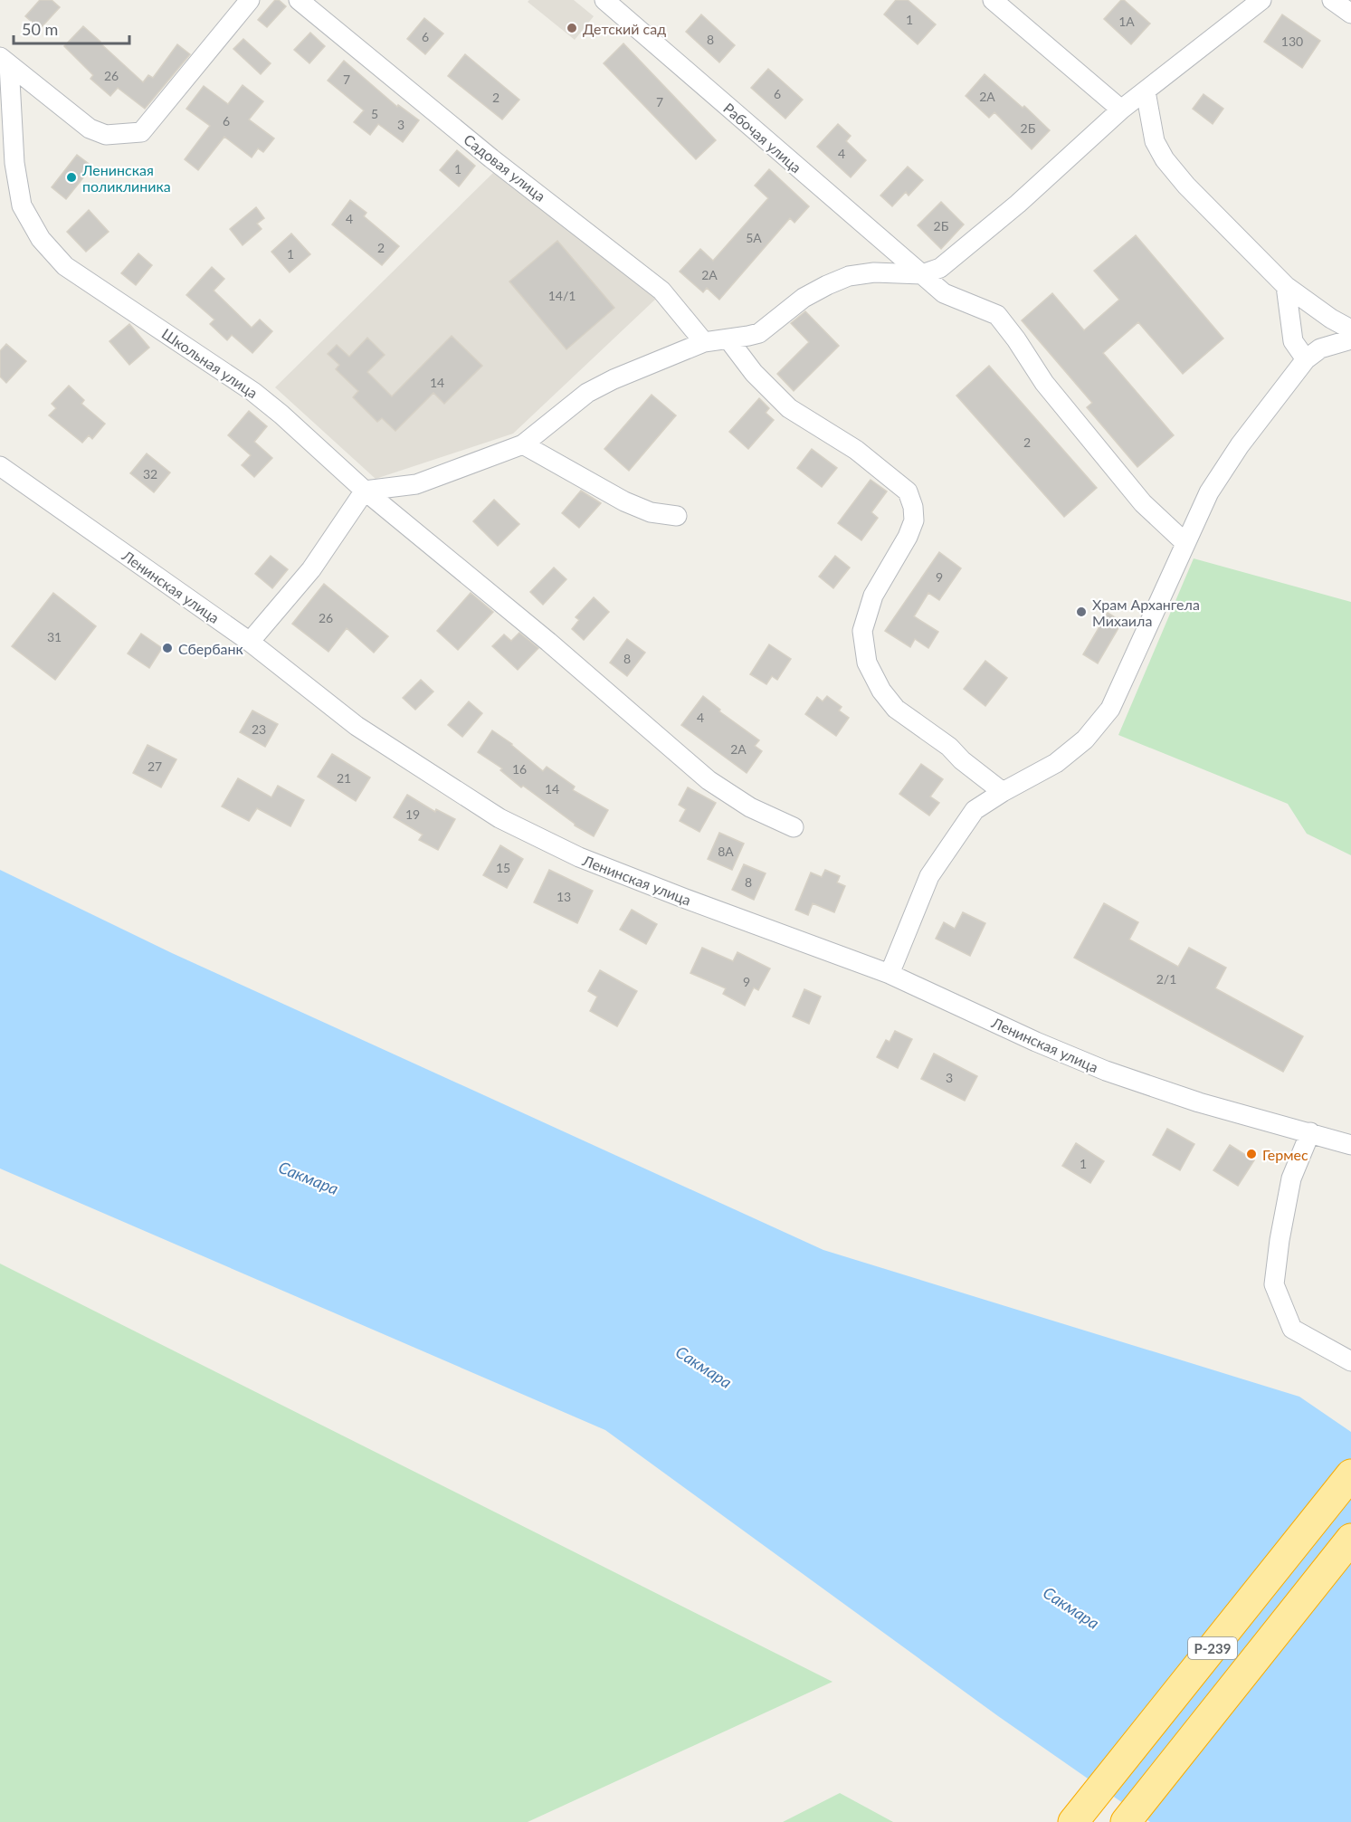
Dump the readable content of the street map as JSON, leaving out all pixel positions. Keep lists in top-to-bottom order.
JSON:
{
  "streets": {
    "highway": ["Р-239"],
    "street": [
      "Рабочая улица",
      "Садовая улица",
      "Школьная улица",
      "Ленинская улица"
    ]
  },
  "water": ["Сакмара"],
  "places": [
    "Детский сад",
    "Ленинская поликлиника",
    "Храм Архангела Михаила",
    "Сбербанк",
    "Гермес"
  ],
  "house_numbers": [
    "1",
    "1А",
    "6",
    "8",
    "130",
    "26",
    "7",
    "6",
    "2А",
    "2",
    "7",
    "5",
    "6",
    "3",
    "2Б",
    "4",
    "1",
    "4",
    "2Б",
    "5А",
    "2",
    "1",
    "2А",
    "14/1",
    "14",
    "2",
    "32",
    "9",
    "26",
    "31",
    "8",
    "4",
    "23",
    "2А",
    "27",
    "16",
    "21",
    "14",
    "19",
    "8А",
    "15",
    "8",
    "13",
    "2/1",
    "9",
    "3",
    "1"
  ],
  "scale_bar": "50 m"
}
